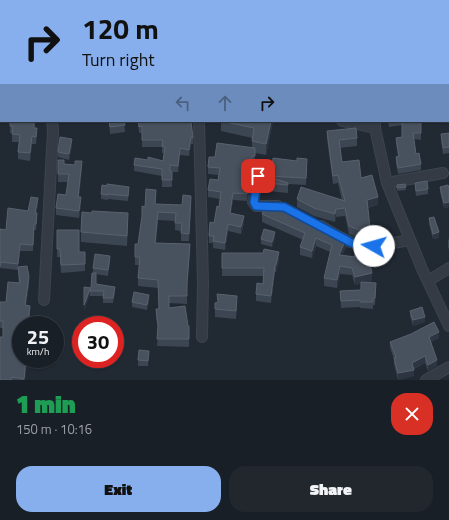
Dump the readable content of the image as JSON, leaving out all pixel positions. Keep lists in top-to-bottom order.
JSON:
{
  "page": {
    "turn": ["120 m", "Turn right"],
    "speed": "25 km/h",
    "limit": "30",
    "heading": ["1 min", "150 m · 10:16"],
    "buttons": ["Exit", "Share"]
  }
}
